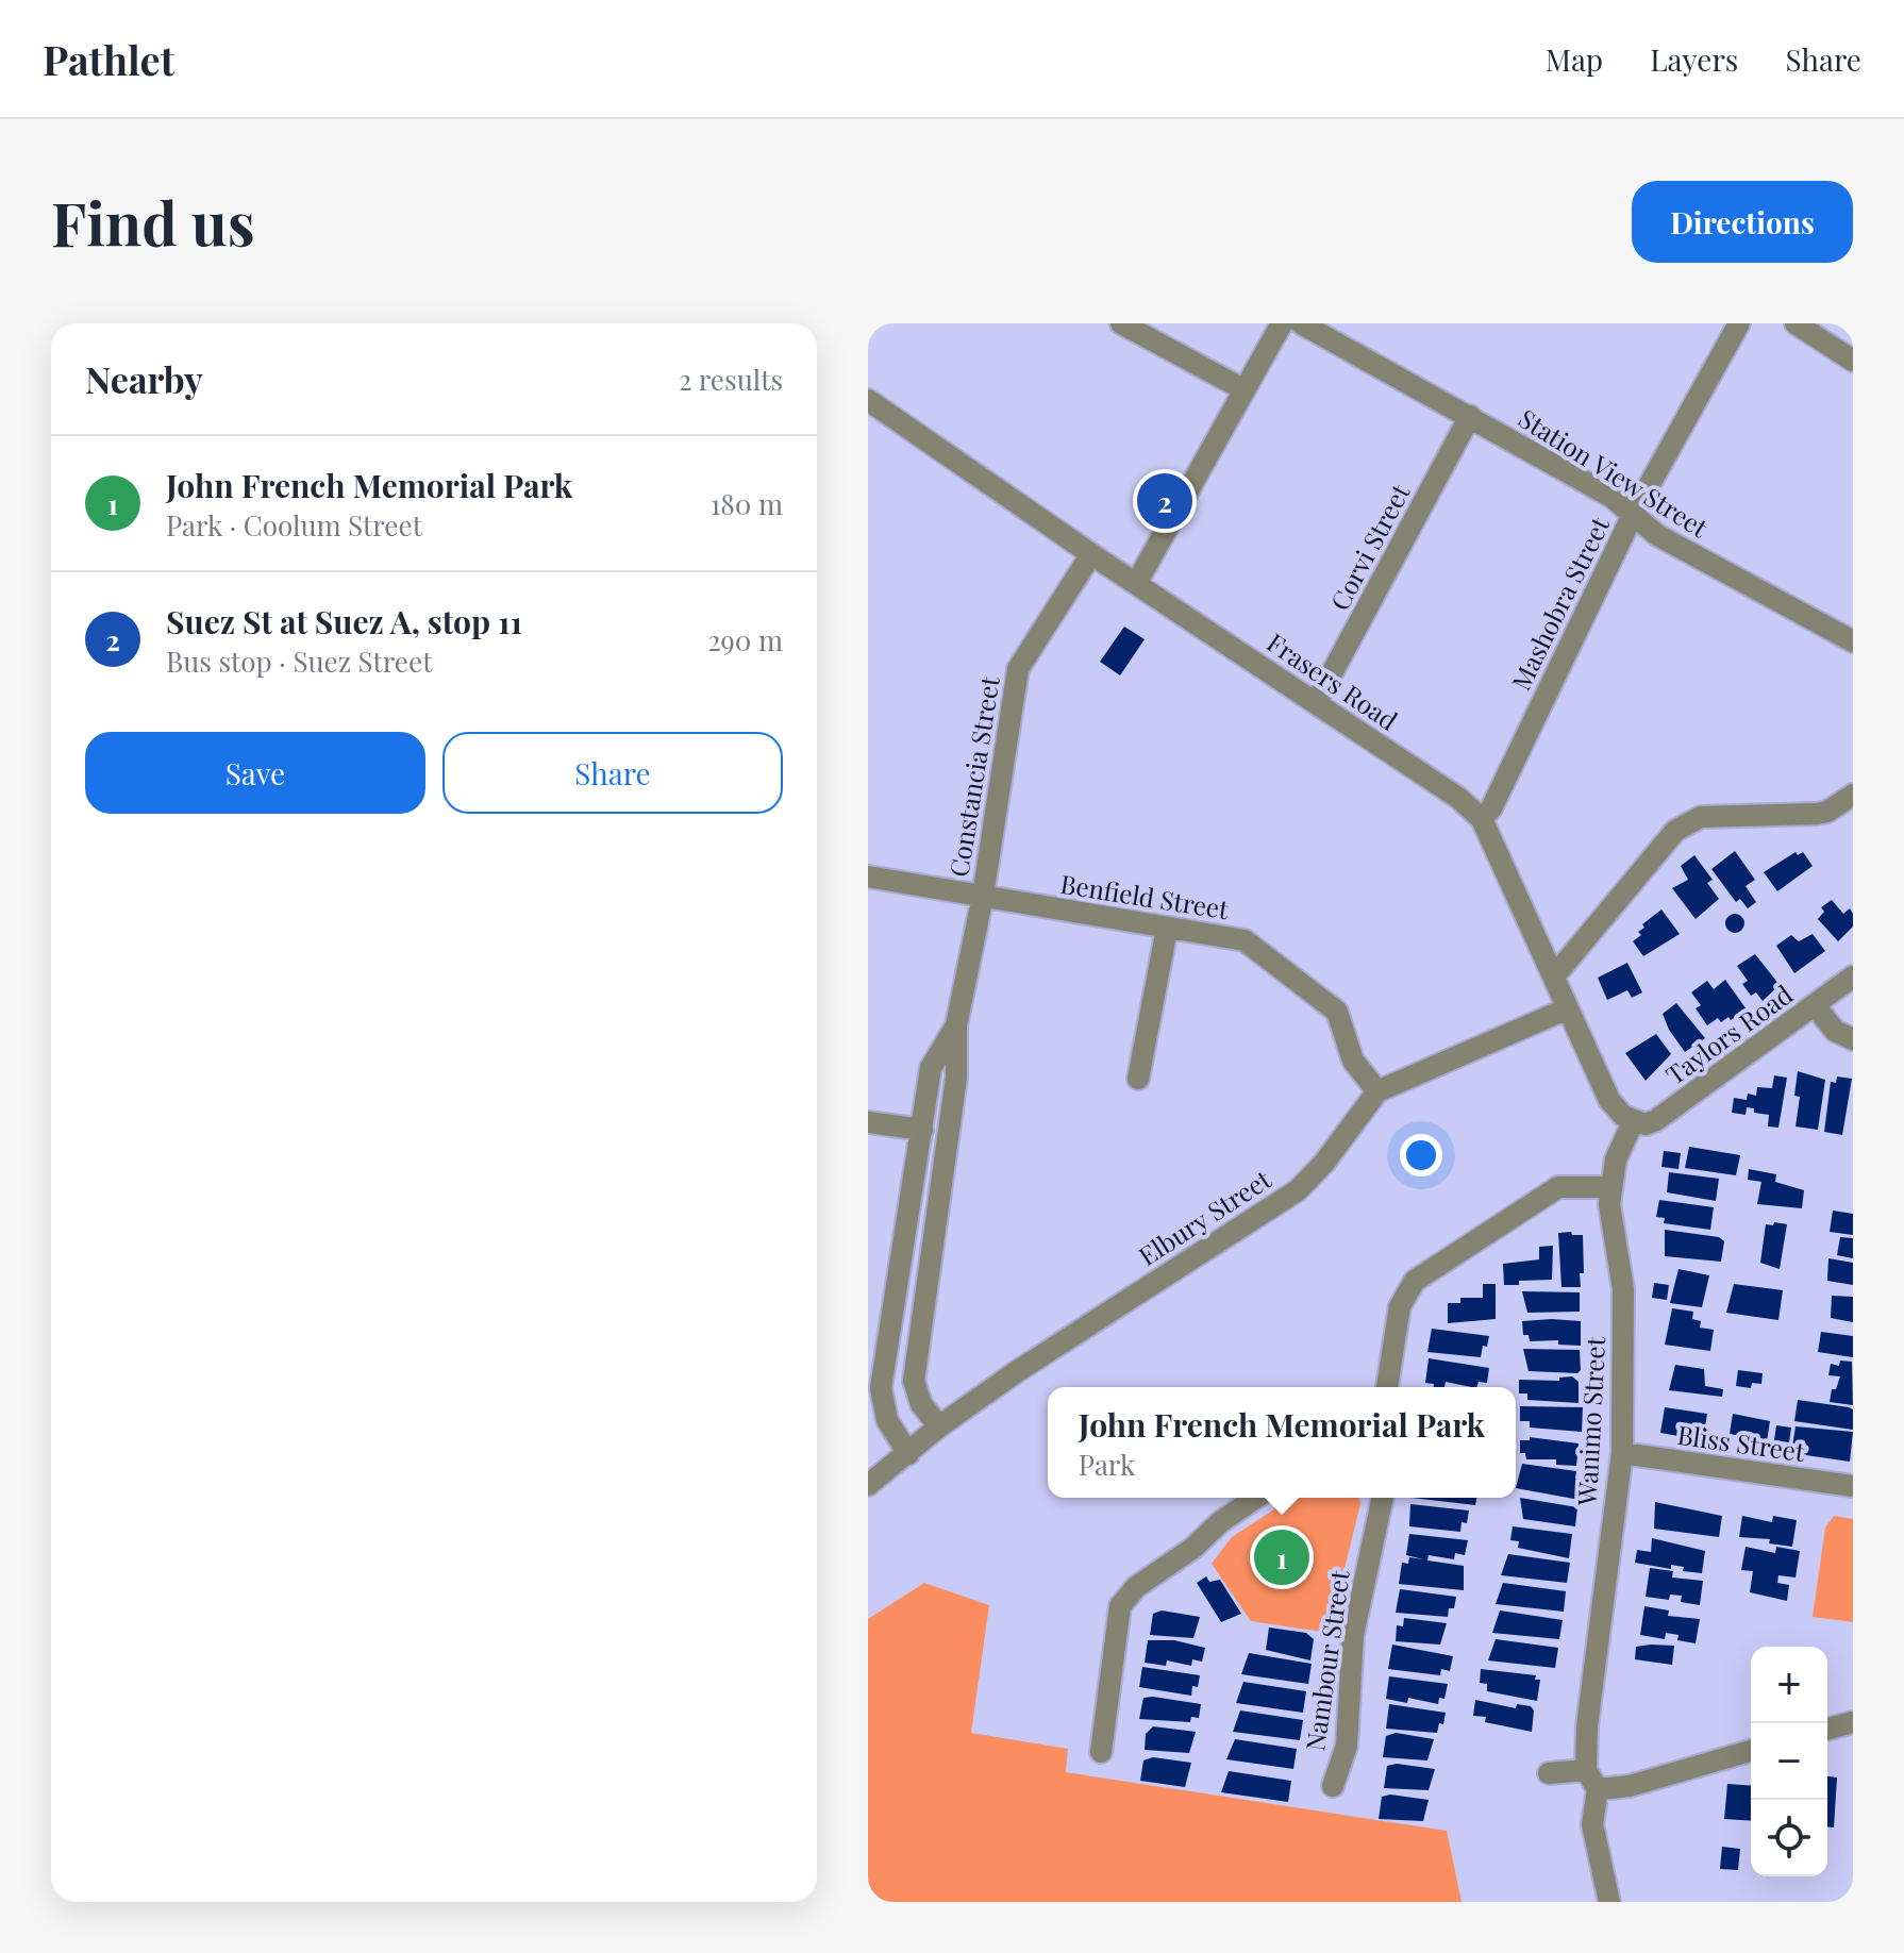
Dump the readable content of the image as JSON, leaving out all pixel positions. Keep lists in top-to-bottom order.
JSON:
{
  "streets": {
    "street": [
      "Station View Street",
      "Corvi Street",
      "Mashobra Street",
      "Frasers Road",
      "Constancia Street",
      "Benfield Street",
      "Taylors Road",
      "Elbury Street",
      "Wanimo Street",
      "Bliss Street",
      "Nambour Street"
    ]
  },
  "crossings": [
    ["Station View Street", "Corvi Street"],
    ["Station View Street", "Mashobra Street"],
    ["Corvi Street", "Frasers Road"],
    ["Mashobra Street", "Frasers Road"],
    ["Frasers Road", "Constancia Street"],
    ["Frasers Road", "Taylors Road"],
    ["Frasers Road", "Elbury Street"],
    ["Frasers Road", "Wanimo Street"],
    ["Constancia Street", "Benfield Street"],
    ["Constancia Street", "Elbury Street"],
    ["Benfield Street", "Elbury Street"],
    ["Taylors Road", "Wanimo Street"],
    ["Wanimo Street", "Bliss Street"]
  ],
  "page": {
    "header": "Pathlet",
    "nav": ["Map", "Layers", "Share"],
    "buttons": [
      "Directions",
      ["Save", "Share"]
    ],
    "title": "Find us",
    "heading": ["Nearby", "2 results"],
    "list": [
      {
        "mark": "1",
        "name": "John French Memorial Park",
        "note": "Park · Coolum Street",
        "value": "180 m"
      },
      {
        "mark": "2",
        "name": "Suez St at Suez A, stop 11",
        "note": "Bus stop · Suez Street",
        "value": "290 m"
      }
    ],
    "pins": ["2", "1"],
    "popup": ["John French Memorial Park", "Park"],
    "map_buttons": ["+", "−"]
  }
}
